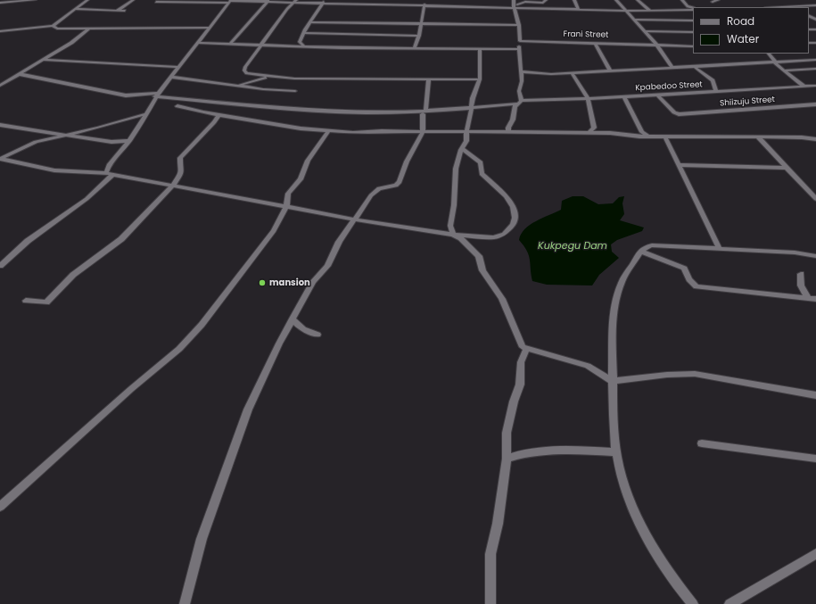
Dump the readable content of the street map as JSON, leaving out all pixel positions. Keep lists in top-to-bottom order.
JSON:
{
  "streets": {
    "street": ["Frani Street", "Kpabedoo Street", "Shiizuju Street"]
  },
  "crossings": [
    ["Kpabedoo Street", "Shiizuju Street"]
  ],
  "water": ["Kukpegu Dam"],
  "places": ["mansion"],
  "legend": ["Road", "Water"]
}
